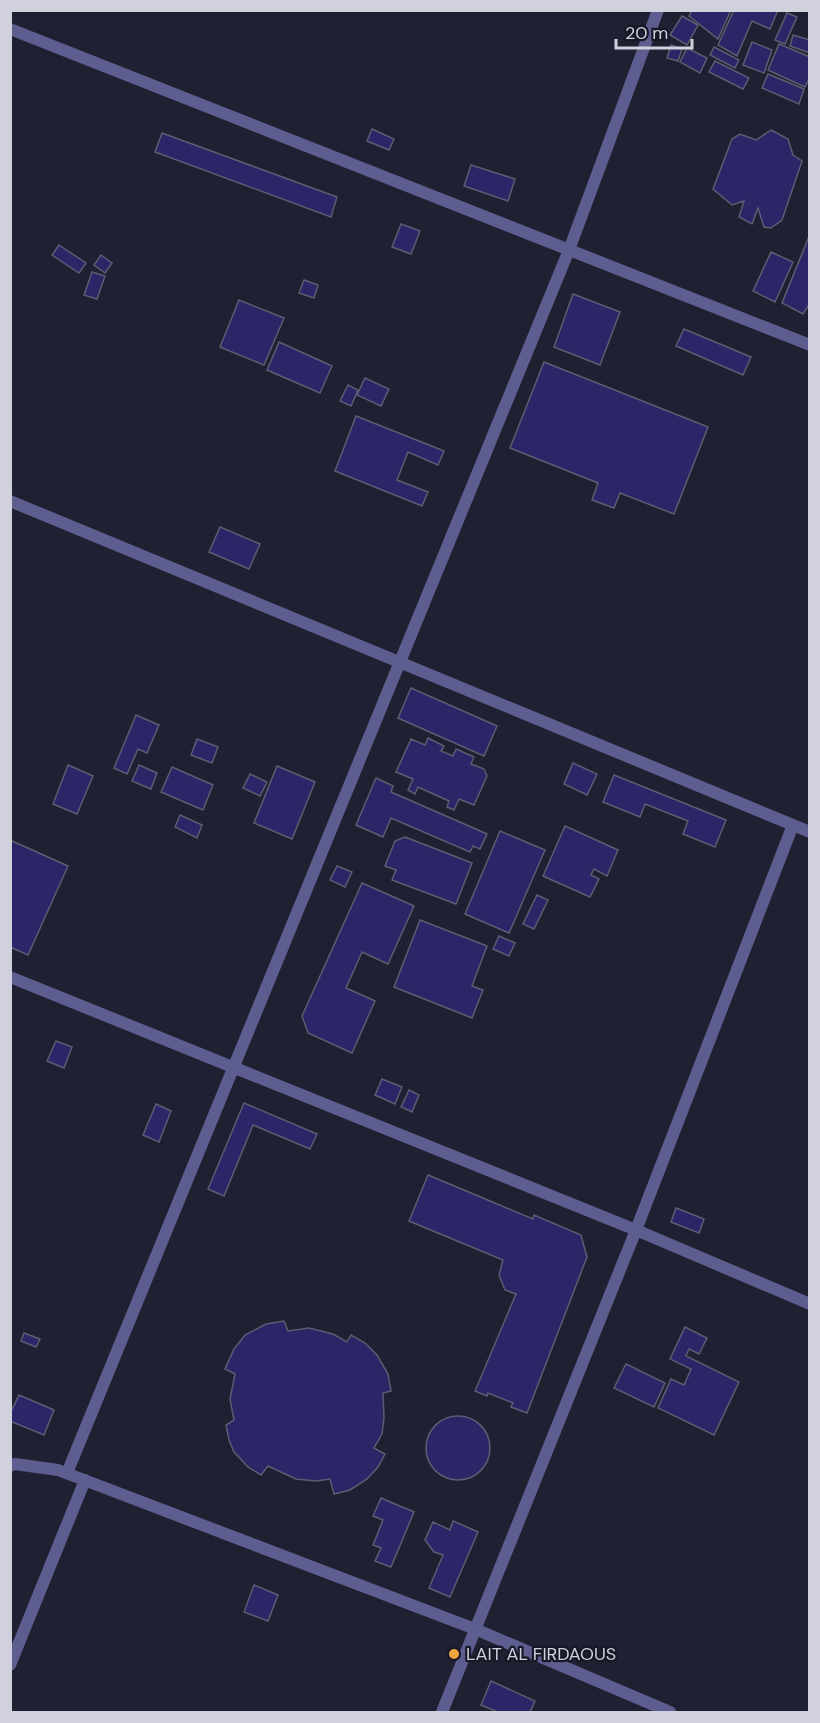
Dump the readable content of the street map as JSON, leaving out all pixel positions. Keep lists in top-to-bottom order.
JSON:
{
  "places": ["LAIT AL FIRDAOUS"],
  "scale_bar": "20 m"
}
